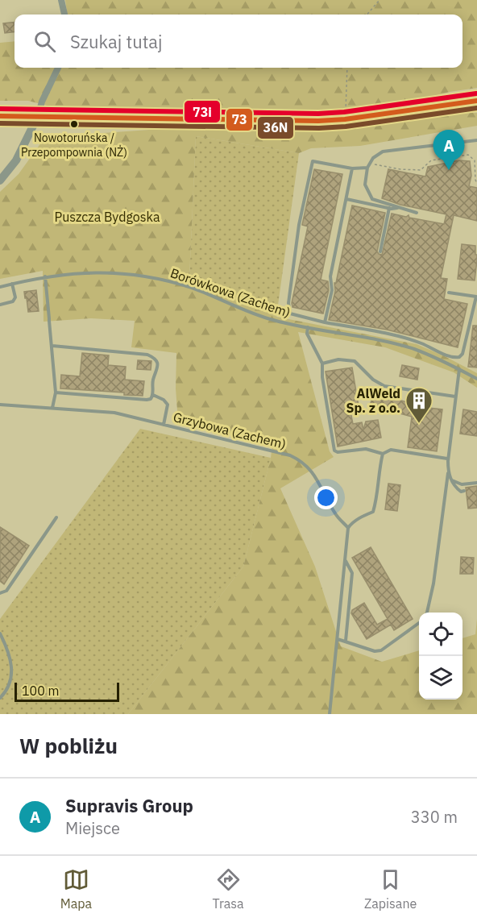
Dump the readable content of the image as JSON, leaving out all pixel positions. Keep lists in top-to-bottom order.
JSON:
{
  "streets": {
    "lane": ["Borówkowa (Zachem)", "Grzybowa (Zachem)"]
  },
  "parks": ["Puszcza Bydgoska"],
  "places": {
    "other": ["Nowotoruńska / Przepompownia (NŻ)"],
    "building": ["AlWeld Sp. z o.o."]
  },
  "lines": ["transit line 73i", "transit line 73", "transit line 36N"],
  "scale_bar": "100 m",
  "page": {
    "search": "Szukaj tutaj",
    "pins": "A",
    "scale": "100 m",
    "heading": "W pobliżu",
    "list": [
      {
        "mark": "A",
        "name": "Supravis Group",
        "note": "Miejsce",
        "value": "330 m"
      }
    ],
    "nav": ["Mapa", "Trasa", "Zapisane"]
  }
}
